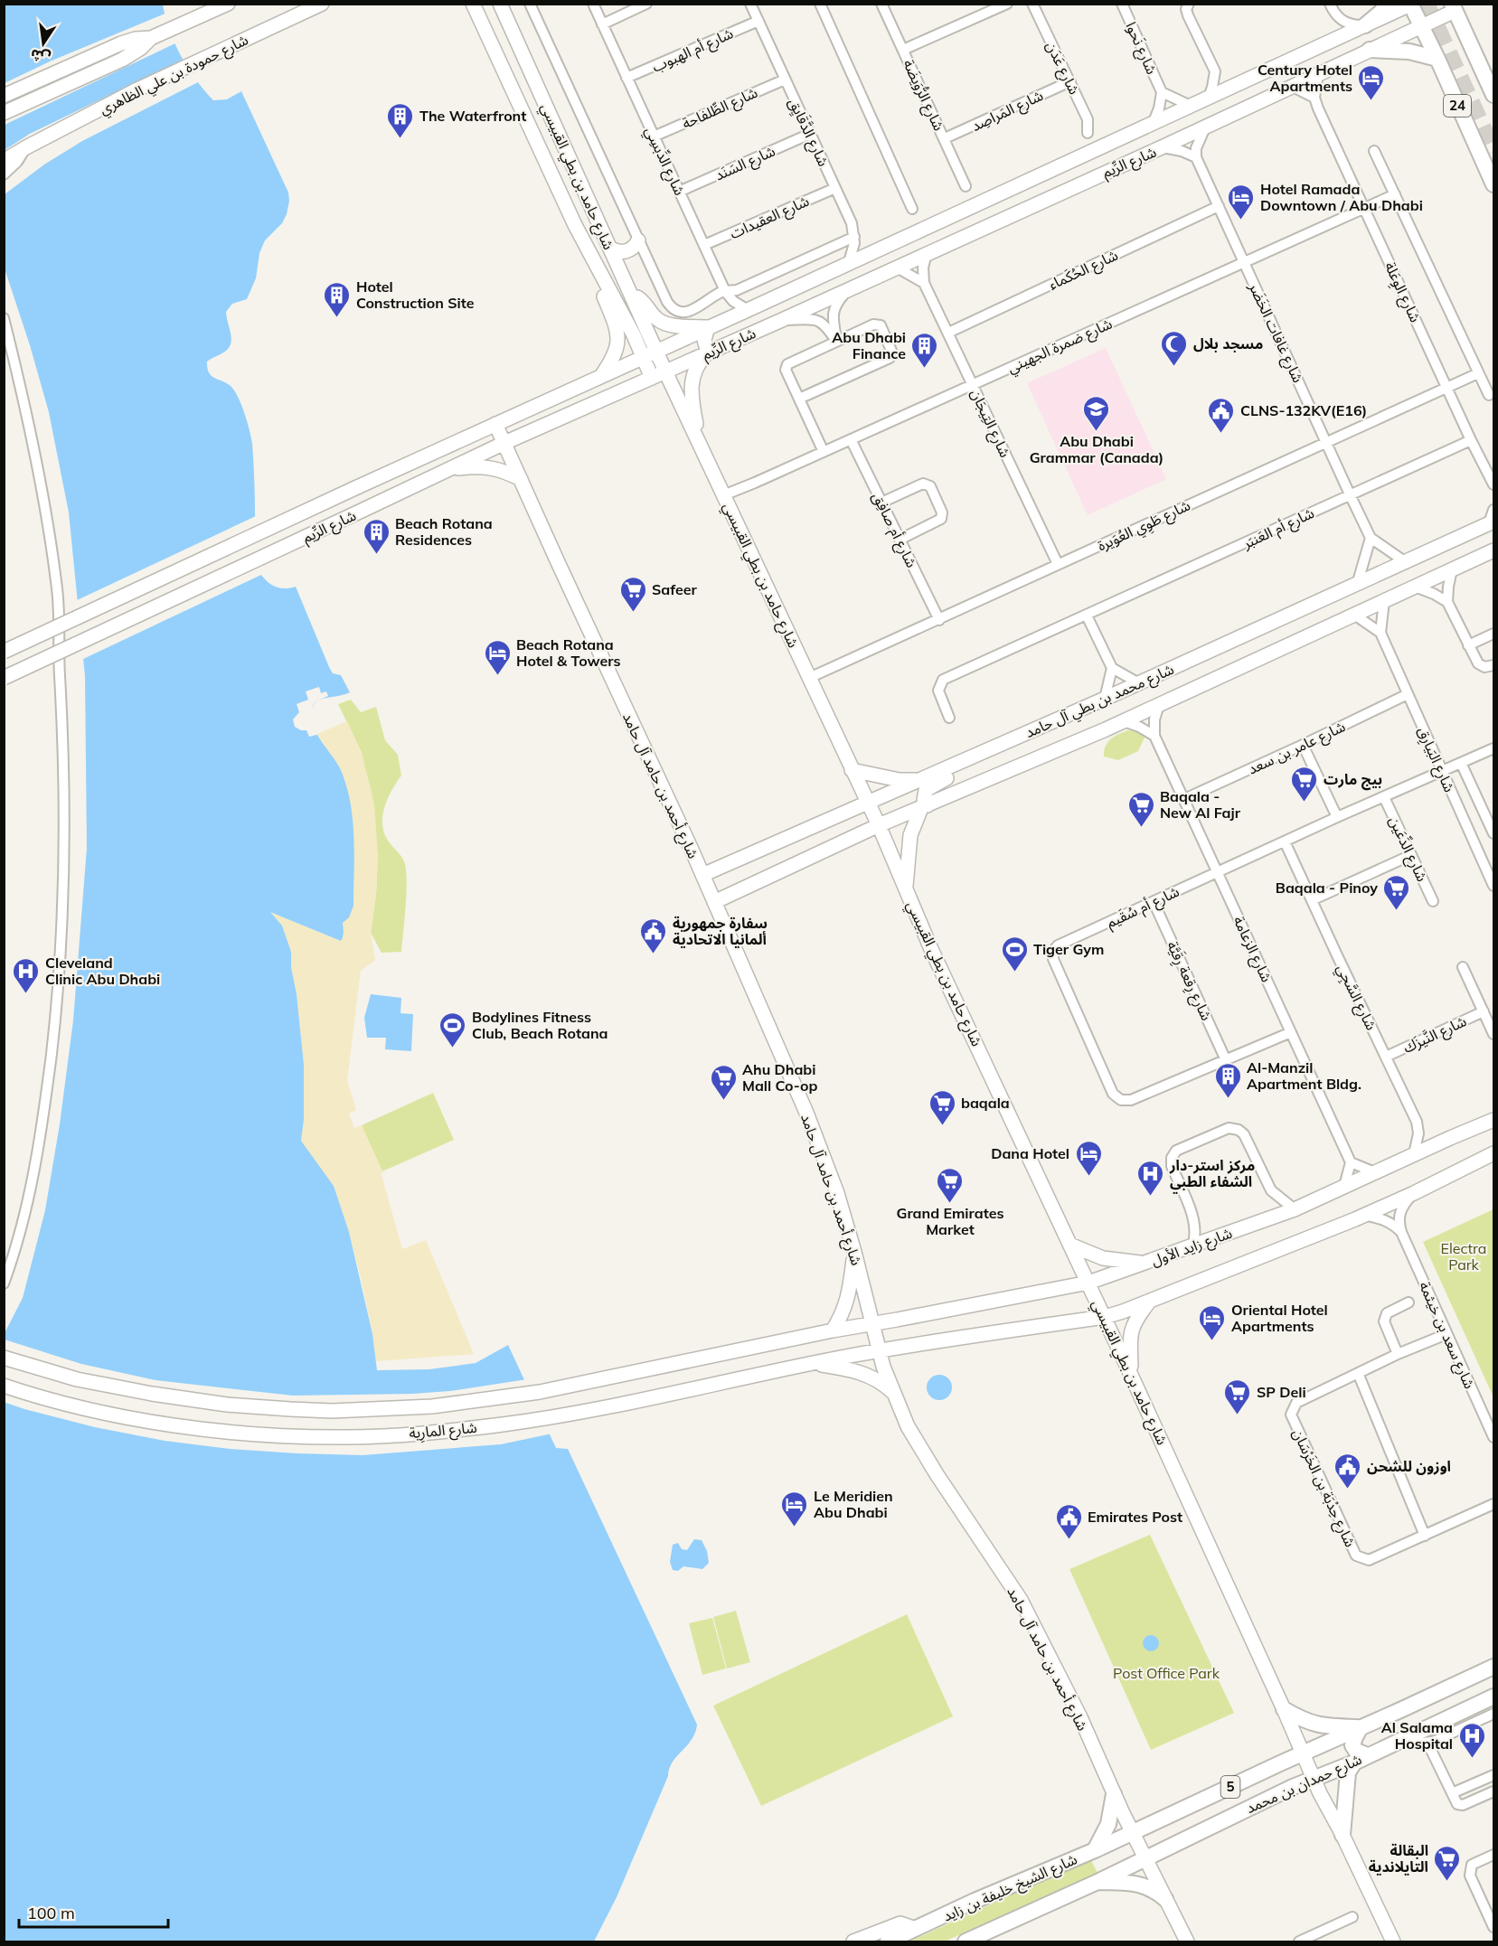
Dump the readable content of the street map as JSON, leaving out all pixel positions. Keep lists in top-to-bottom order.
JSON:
{
  "streets": {
    "main road": [
      "شارع حمودة بن علي الظاهري",
      "24",
      "شارع الرِّيم",
      "شارع حامد بن بطي القبيسي",
      "شارع محمد بن بطي آل حامد",
      "شارع أحمد بن حامد آل حامد",
      "شارع زايد الأول",
      "شارع المارِية",
      "شارع حمدان بن محمد",
      "5",
      "شارع الشيخ خليفة بن زايد"
    ],
    "street": [
      "شارع نَحوا",
      "شارع أم الهبوب",
      "شارع عَدَن",
      "شارع الرُّوَيضَة",
      "شارع الطِّلفاحة",
      "شارع المَراصِد",
      "شارع الدَّقَايِق",
      "شارع الدِّبسِي",
      "شارع السَنَد",
      "شارع العقيدات",
      "شارع الحُكَماء",
      "شارع الوِعَلة",
      "شارع غافات الخَضَر",
      "شارع ضمرة الجهيني",
      "شارع التِيجَان",
      "شارع طَوِي العُوَيرة",
      "شارع أم العَنبَر",
      "شارع أم صافِق",
      "شارع عامر بن سعد",
      "شارع البَيارِق",
      "شارع الدِّعَين",
      "شارع أم سُقَيم",
      "شارع الزعامة",
      "شارع رِقعة رِقَيَّة",
      "شارع السَّجِي",
      "شارع النَّيزَك",
      "شارع سعد بن خيثمة",
      "شارع حِدْبَة بن الخَرْسَان"
    ]
  },
  "crossings": [
    ["شارع نَحوا", "شارع الرِّيم"],
    ["شارع أم الهبوب", "شارع الدَّقَايِق"],
    ["شارع أم الهبوب", "شارع الدِّبسِي"],
    ["شارع عَدَن", "شارع المَراصِد"],
    ["شارع الرُّوَيضَة", "شارع المَراصِد"],
    ["24", "شارع الرِّيم"],
    ["شارع الطِّلفاحة", "شارع الدَّقَايِق"],
    ["شارع الطِّلفاحة", "شارع الدِّبسِي"],
    ["شارع الدَّقَايِق", "شارع السَنَد"],
    ["شارع الدَّقَايِق", "شارع العقيدات"],
    ["شارع الدِّبسِي", "شارع الرِّيم"],
    ["شارع الدِّبسِي", "شارع السَنَد"],
    ["شارع الدِّبسِي", "شارع العقيدات"],
    ["شارع الرِّيم", "شارع حامد بن بطي القبيسي"],
    ["شارع الرِّيم", "شارع التِيجَان"],
    ["شارع الرِّيم", "شارع أحمد بن حامد آل حامد"],
    ["شارع حامد بن بطي القبيسي", "شارع ضمرة الجهيني"],
    ["شارع حامد بن بطي القبيسي", "شارع طَوِي العُوَيرة"],
    ["شارع حامد بن بطي القبيسي", "شارع محمد بن بطي آل حامد"],
    ["شارع حامد بن بطي القبيسي", "شارع زايد الأول"],
    ["شارع حامد بن بطي القبيسي", "شارع حمدان بن محمد"],
    ["شارع الحُكَماء", "شارع غافات الخَضَر"],
    ["شارع الحُكَماء", "شارع التِيجَان"],
    ["شارع الوِعَلة", "شارع ضمرة الجهيني"],
    ["شارع الوِعَلة", "شارع طَوِي العُوَيرة"],
    ["شارع الوِعَلة", "شارع أم العَنبَر"],
    ["شارع غافات الخَضَر", "شارع ضمرة الجهيني"],
    ["شارع غافات الخَضَر", "شارع طَوِي العُوَيرة"],
    ["شارع غافات الخَضَر", "شارع أم العَنبَر"],
    ["شارع ضمرة الجهيني", "شارع التِيجَان"],
    ["شارع ضمرة الجهيني", "شارع أم صافِق"],
    ["شارع التِيجَان", "شارع طَوِي العُوَيرة"],
    ["شارع طَوِي العُوَيرة", "شارع أم صافِق"],
    ["شارع محمد بن بطي آل حامد", "شارع أحمد بن حامد آل حامد"],
    ["شارع عامر بن سعد", "شارع البَيارِق"],
    ["شارع عامر بن سعد", "شارع الزعامة"],
    ["شارع البَيارِق", "شارع أم سُقَيم"],
    ["شارع أحمد بن حامد آل حامد", "شارع زايد الأول"],
    ["شارع أحمد بن حامد آل حامد", "شارع المارِية"],
    ["شارع أحمد بن حامد آل حامد", "شارع حمدان بن محمد"],
    ["شارع أحمد بن حامد آل حامد", "شارع الشيخ خليفة بن زايد"],
    ["شارع الدِّعَين", "شارع أم سُقَيم"],
    ["شارع أم سُقَيم", "شارع الزعامة"],
    ["شارع أم سُقَيم", "شارع رِقعة رِقَيَّة"],
    ["شارع أم سُقَيم", "شارع السَّجِي"],
    ["شارع السَّجِي", "شارع النَّيزَك"],
    ["شارع السَّجِي", "شارع زايد الأول"],
    ["شارع زايد الأول", "شارع المارِية"],
    ["شارع سعد بن خيثمة", "شارع حِدْبَة بن الخَرْسَان"],
    ["شارع حمدان بن محمد", "شارع الشيخ خليفة بن زايد"]
  ],
  "parks": ["Electra Park", "Post Office Park"],
  "places": {
    "hotel": [
      "Century Hotel Apartments",
      "Hotel Ramada Downtown / Abu Dhabi",
      "Beach Rotana Hotel & Towers",
      "Dana Hotel",
      "Oriental Hotel Apartments",
      "Le Meridien Abu Dhabi"
    ],
    "building": [
      "The Waterfront",
      "Hotel Construction Site",
      "Abu Dhabi Finance",
      "Beach Rotana Residences",
      "Al-Manzil Apartment Bldg."
    ],
    "mosque": ["مسجد بلال"],
    "school or university": ["Abu Dhabi Grammar (Canada)"],
    "public building": [
      "CLNS-132KV(E16)",
      "سفارة جمهورية ألمانيا الاتحادية",
      "اوزون للشحن",
      "Emirates Post"
    ],
    "supermarket": [
      "Safeer",
      "بيج مارت",
      "Baqala - New Al Fajr",
      "Baqala - Pinoy",
      "Ahu Dhabi Mall Co-op",
      "baqala",
      "Grand Emirates Market",
      "SP Deli",
      "البقالة التايلاندية"
    ],
    "sports": ["Tiger Gym", "Bodylines Fitness Club, Beach Rotana"],
    "hospital": ["Cleveland Clinic Abu Dhabi", "مركز استر-دار الشفاء الطبي", "Al Salama Hospital"]
  },
  "scale_bar": "100 m",
  "north": "bottom"
}
